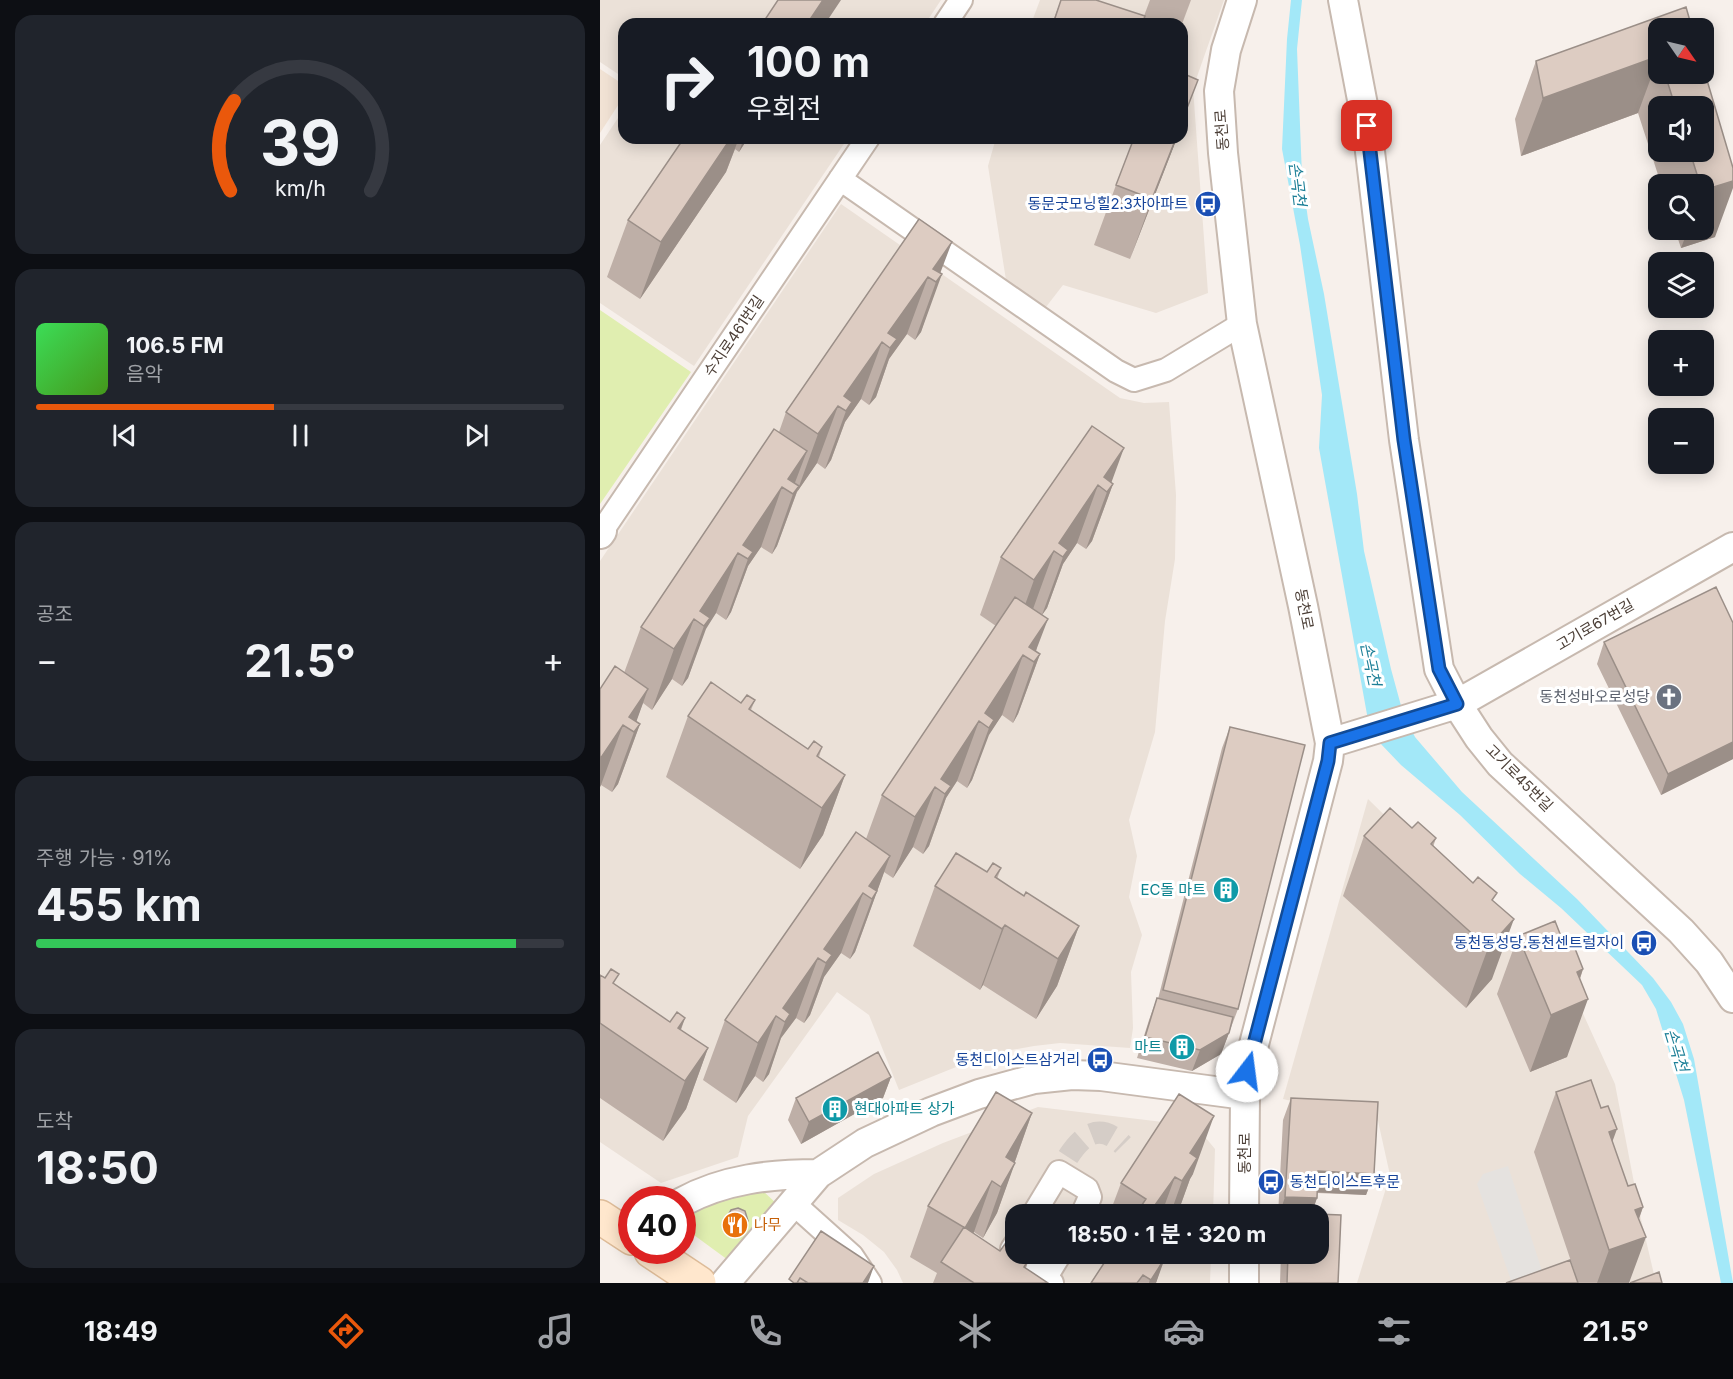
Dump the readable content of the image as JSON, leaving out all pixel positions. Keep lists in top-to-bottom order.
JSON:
{
  "streets": {
    "street": [
      "동천로",
      "수지로461번길",
      "고기로67번길",
      "고기로45번길"
    ]
  },
  "crossings": [
    ["동천로", "고기로67번길"],
    ["고기로67번길", "고기로45번길"]
  ],
  "water": ["손곡천"],
  "places": {
    "bus stop": [
      "동문굿모닝힐2.3차아파트",
      "동천동성당.동천센트럴자이",
      "동천디이스트삼거리",
      "동천디이스트후문"
    ],
    "church": ["동천성바오로성당"],
    "building": ["EC돌 마트", "마트", "현대아파트 상가"],
    "restaurant": ["나무"]
  },
  "north": "bottom right",
  "page": {
    "map_buttons": ["+", "−"],
    "turn": ["100 m", "우회전"],
    "song": ["106.5 FM", "음악"],
    "tile": [
      "공조",
      ["주행 가능 · 91%", "455 km"],
      ["도착", "18:50"]
    ],
    "heat": ["−", "21.5°", "+"],
    "limit": "40",
    "trip": "18:50 · 1 분 · 320 m",
    "tabs": ["18:49", "21.5°"],
    "gauge": ["39", "km/h"]
  }
}
